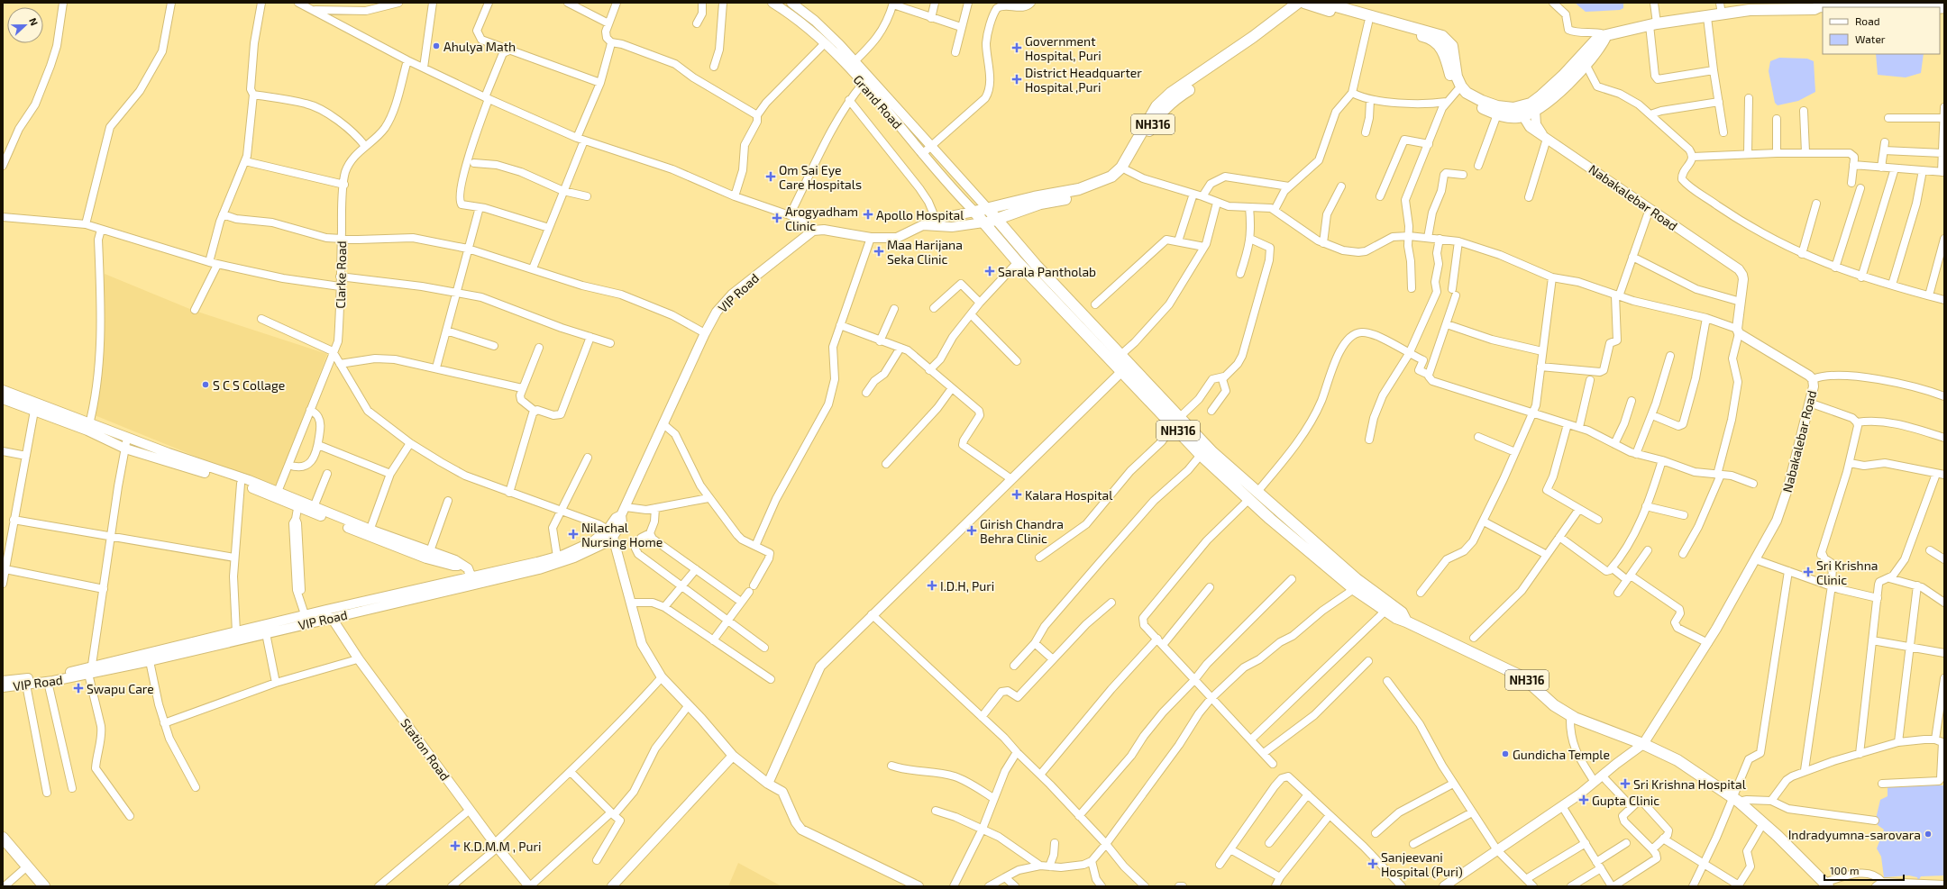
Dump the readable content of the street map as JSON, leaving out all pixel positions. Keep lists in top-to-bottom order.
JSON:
{
  "streets": {
    "highway": ["NH316"],
    "main road": [
      "Grand Road",
      "Nabakalebar Road",
      "VIP Road",
      "Station Road"
    ],
    "street": ["Clarke Road"]
  },
  "crossings": [
    ["Grand Road", "NH316"],
    ["NH316", "Nabakalebar Road"],
    ["VIP Road", "Station Road"]
  ],
  "places": {
    "other": [
      "Ahulya Math",
      "S C S Collage",
      "Gundicha Temple",
      "Indradyumna-sarovara"
    ],
    "health": [
      "Government Hospital, Puri",
      "District Headquarter Hospital ,Puri",
      "Om Sai Eye Care Hospitals",
      "Apollo Hospital",
      "Arogyadham Clinic",
      "Maa Harijana Seka Clinic",
      "Sarala Pantholab",
      "Kalara Hospital",
      "Girish Chandra Behra Clinic",
      "Nilachal Nursing Home",
      "Sri Krishna Clinic",
      "I.D.H, Puri",
      "Swapu Care",
      "Sri Krishna Hospital",
      "Gupta Clinic",
      "K.D.M.M , Puri",
      "Sanjeevani Hospital (Puri)"
    ]
  },
  "legend": ["Road", "Water"],
  "scale_bar": "100 m",
  "north": "right"
}
